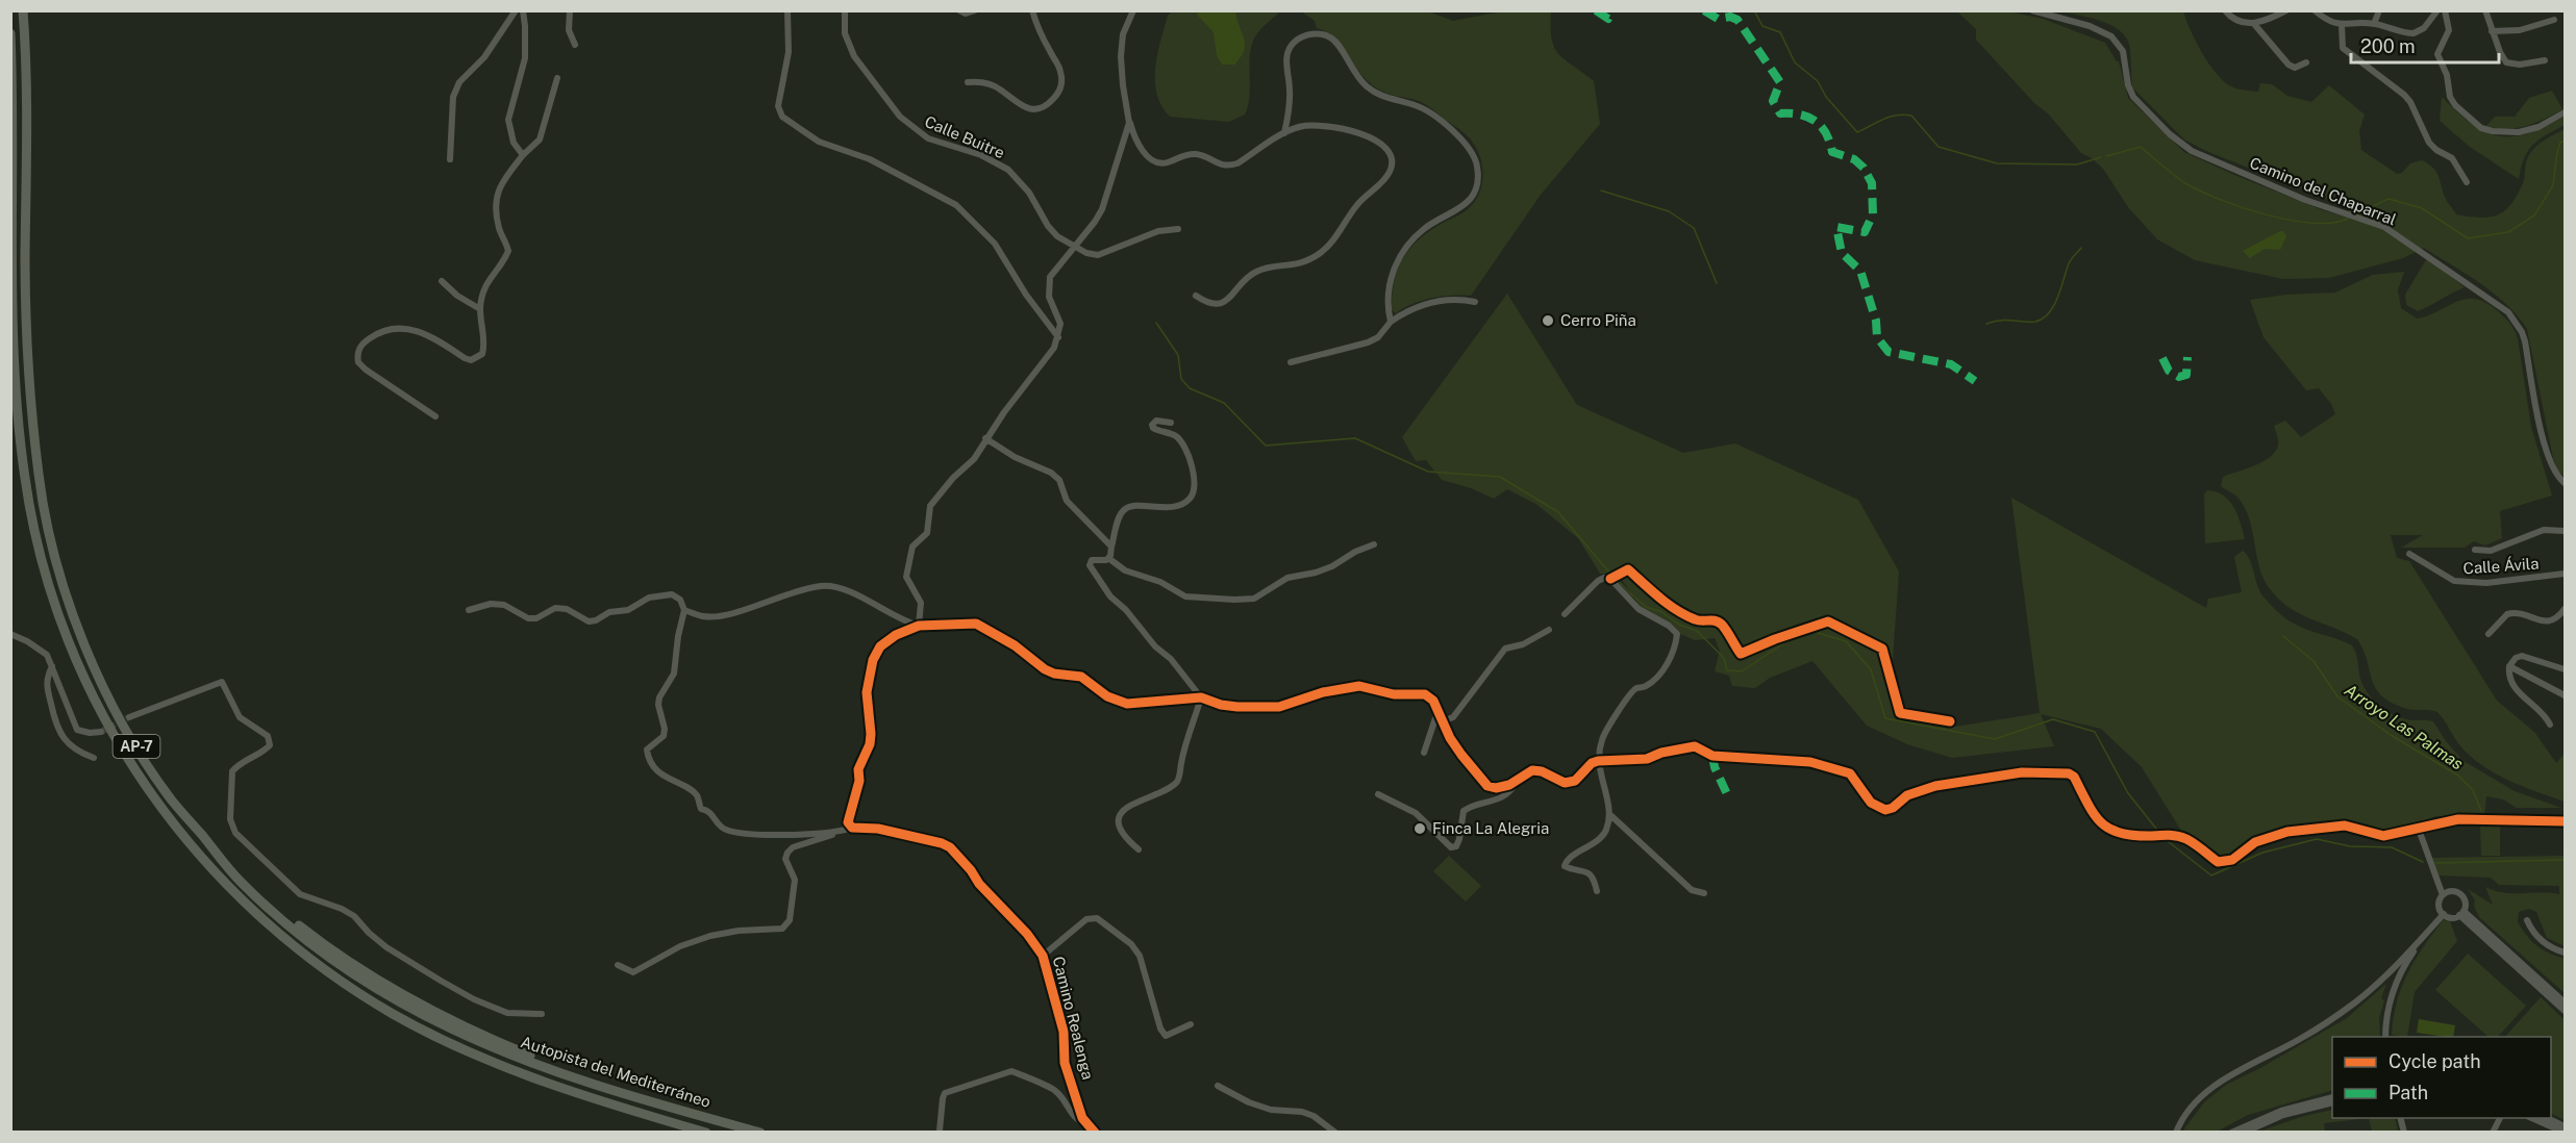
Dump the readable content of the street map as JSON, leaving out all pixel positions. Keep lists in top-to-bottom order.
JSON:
{
  "streets": {
    "highway": ["AP-7", "Autopista del Mediterráneo"],
    "street": [
      "Calle Buitre",
      "Camino del Chaparral",
      "Calle Ávila",
      "Camino Realenga"
    ]
  },
  "water": ["Arroyo Las Palmas"],
  "places": ["Cerro Piña", "Finca La Alegria"],
  "legend": ["Cycle path", "Path"],
  "scale_bar": "200 m"
}
